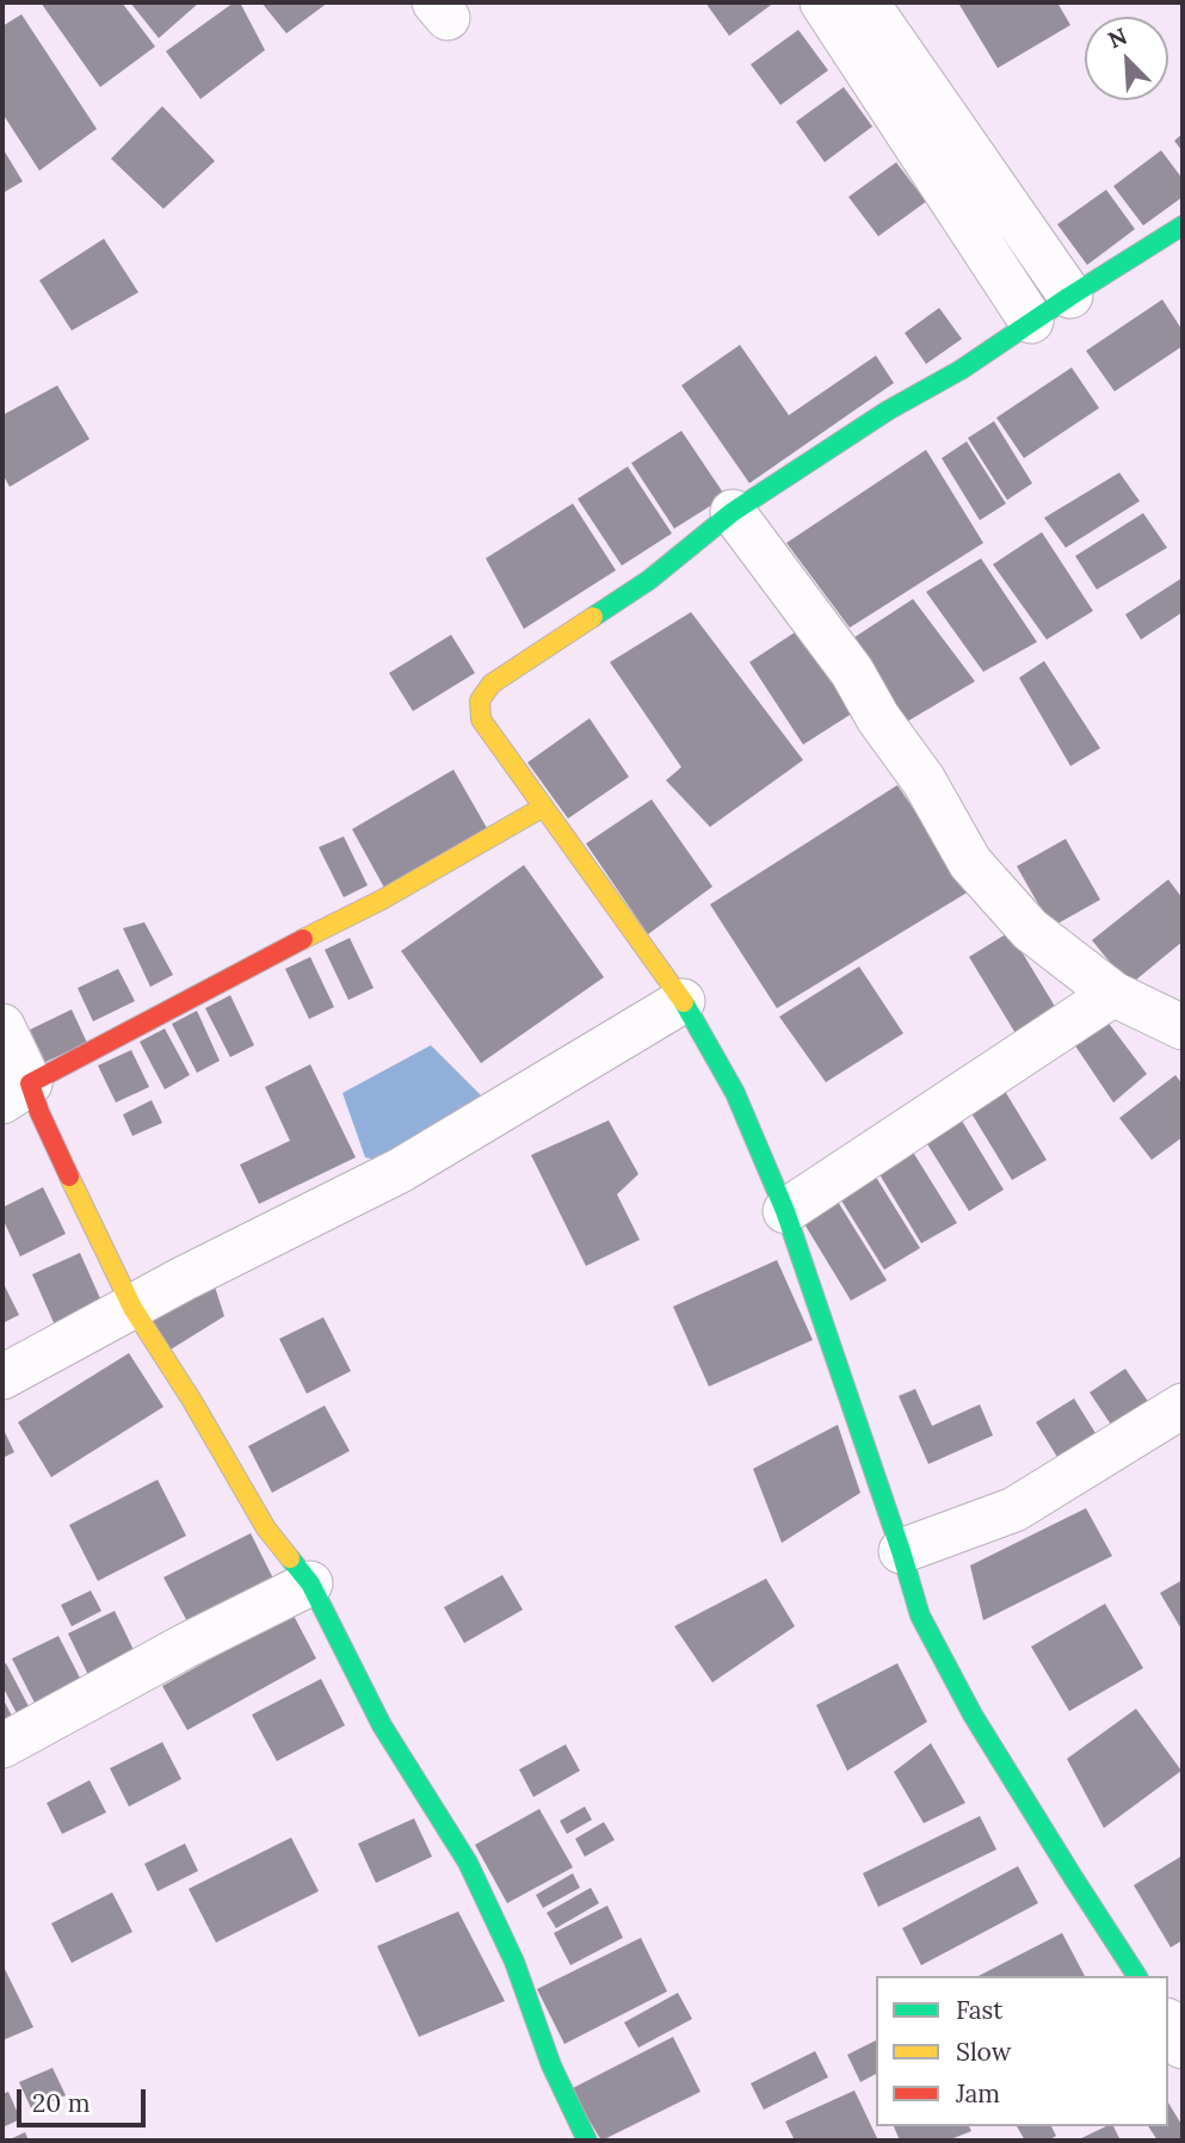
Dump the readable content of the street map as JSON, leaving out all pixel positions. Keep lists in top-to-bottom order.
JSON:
{
  "legend": ["Fast", "Slow", "Jam"],
  "scale_bar": "20 m",
  "north": "top left"
}
